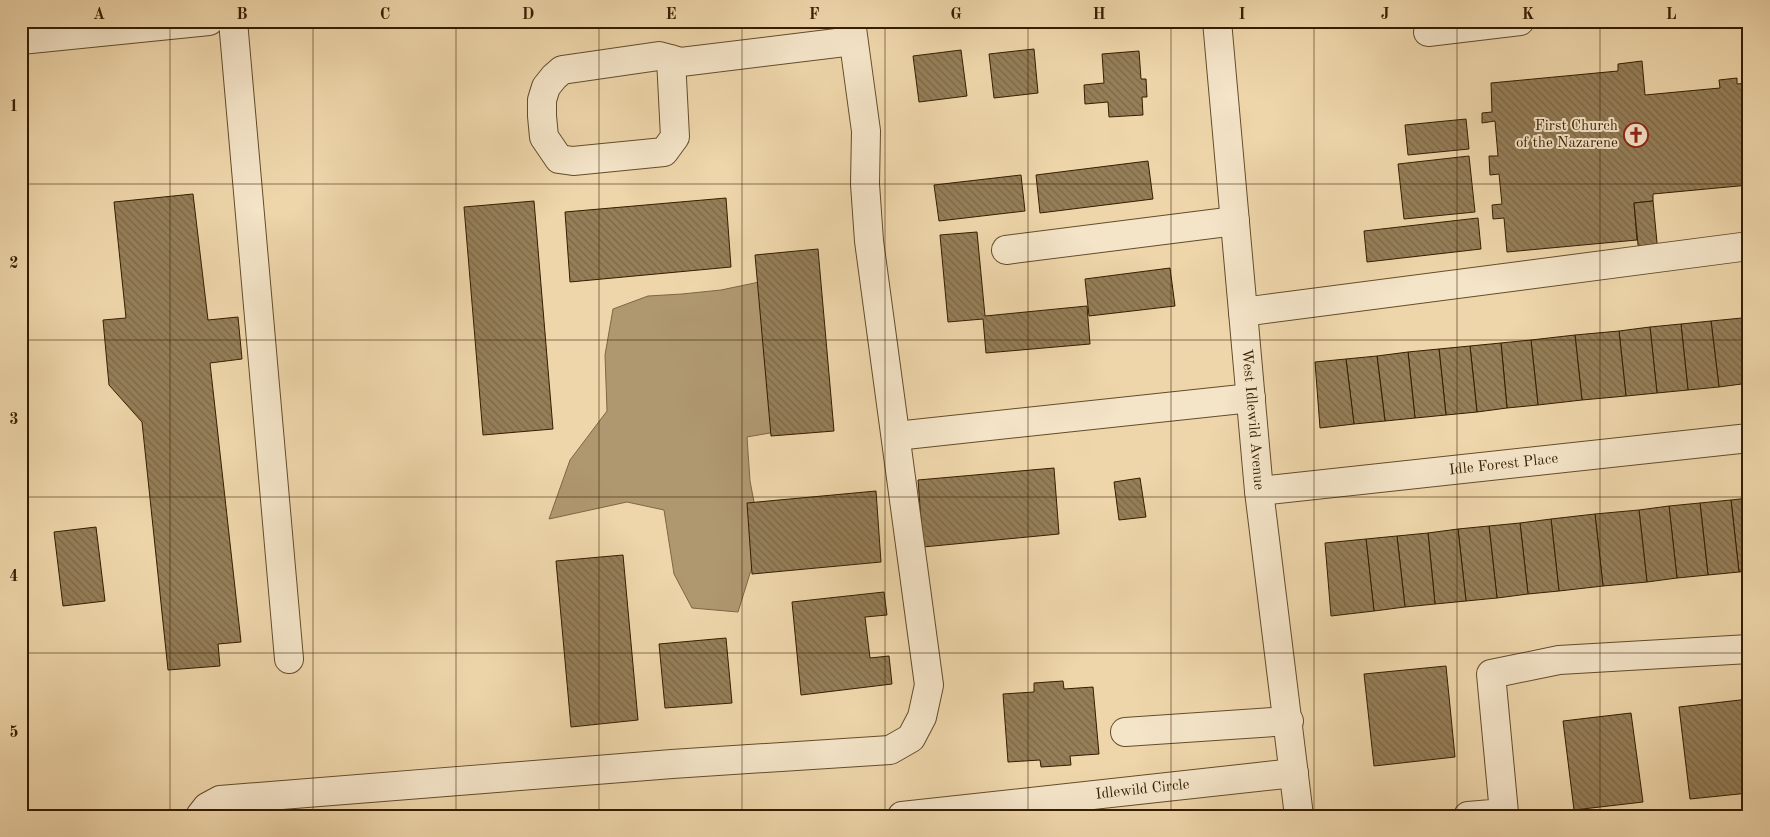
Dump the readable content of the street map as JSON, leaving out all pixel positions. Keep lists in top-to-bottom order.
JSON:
{
  "streets": {
    "street": ["West Idlewild Avenue", "Idle Forest Place", "Idlewild Circle"]
  },
  "crossings": [
    ["West Idlewild Avenue", "Idle Forest Place"],
    ["West Idlewild Avenue", "Idlewild Circle"]
  ],
  "places": {
    "church": ["First Church of the Nazarene"]
  },
  "grid": {
    "columns": [
      "A",
      "B",
      "C",
      "D",
      "E",
      "F",
      "G",
      "H",
      "I",
      "J",
      "K",
      "L"
    ],
    "rows": [
      "1",
      "2",
      "3",
      "4",
      "5"
    ]
  }
}
